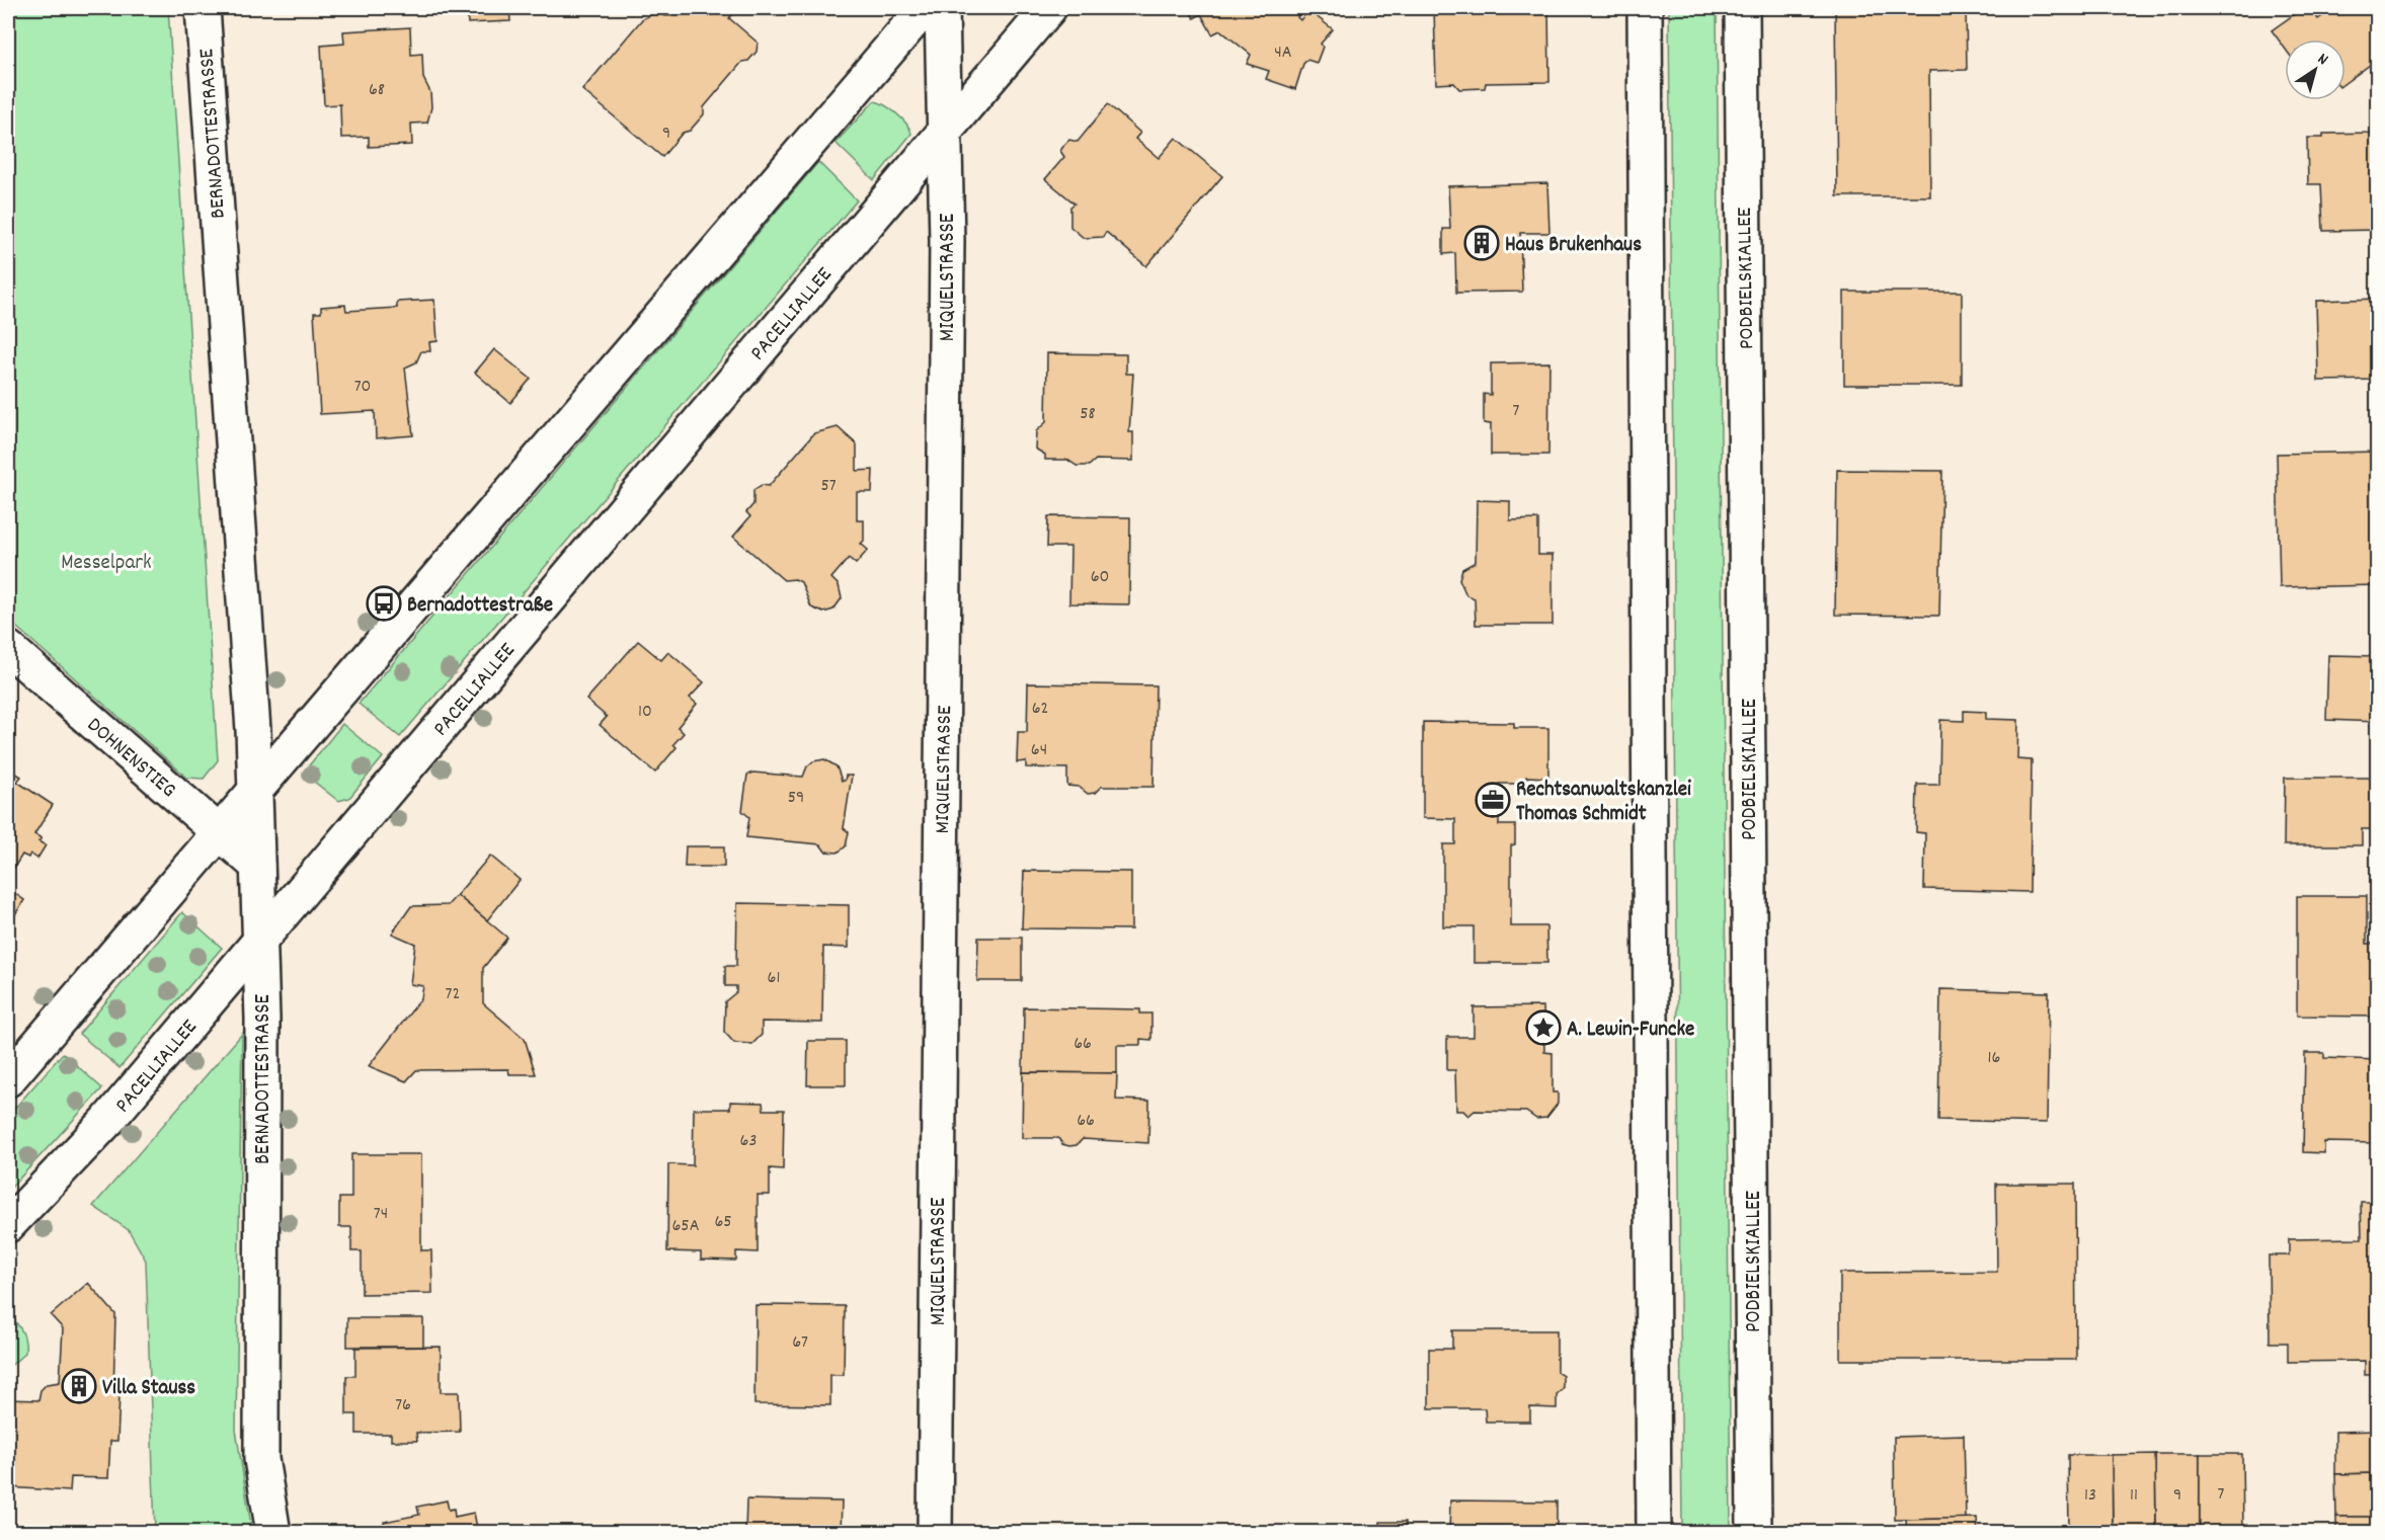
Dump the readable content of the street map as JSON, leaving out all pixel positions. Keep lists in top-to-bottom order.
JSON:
{
  "streets": {
    "street": [
      "BERNADOTTESTRASSE",
      "MIQUELSTRASSE",
      "PODBIELSKIALLEE",
      "PACELLIALLEE",
      "DOHNENSTIEG"
    ]
  },
  "crossings": [
    ["BERNADOTTESTRASSE", "PACELLIALLEE"],
    ["BERNADOTTESTRASSE", "DOHNENSTIEG"],
    ["MIQUELSTRASSE", "PACELLIALLEE"]
  ],
  "parks": ["Messelpark"],
  "places": {
    "building": ["Haus Brukenhaus", "Villa Stauss"],
    "bus stop": ["Bernadottestraße"],
    "office": ["Rechtsanwaltskanzlei Thomas Schmidt"],
    "place": ["A. Lewin-Funcke"]
  },
  "house_numbers": [
    "4A",
    "68",
    "9",
    "70",
    "7",
    "58",
    "57",
    "60",
    "62",
    "10",
    "64",
    "59",
    "61",
    "72",
    "66",
    "16",
    "66",
    "63",
    "74",
    "65",
    "65A",
    "67",
    "76",
    "7",
    "13",
    "11",
    "9"
  ],
  "north": "top right"
}
